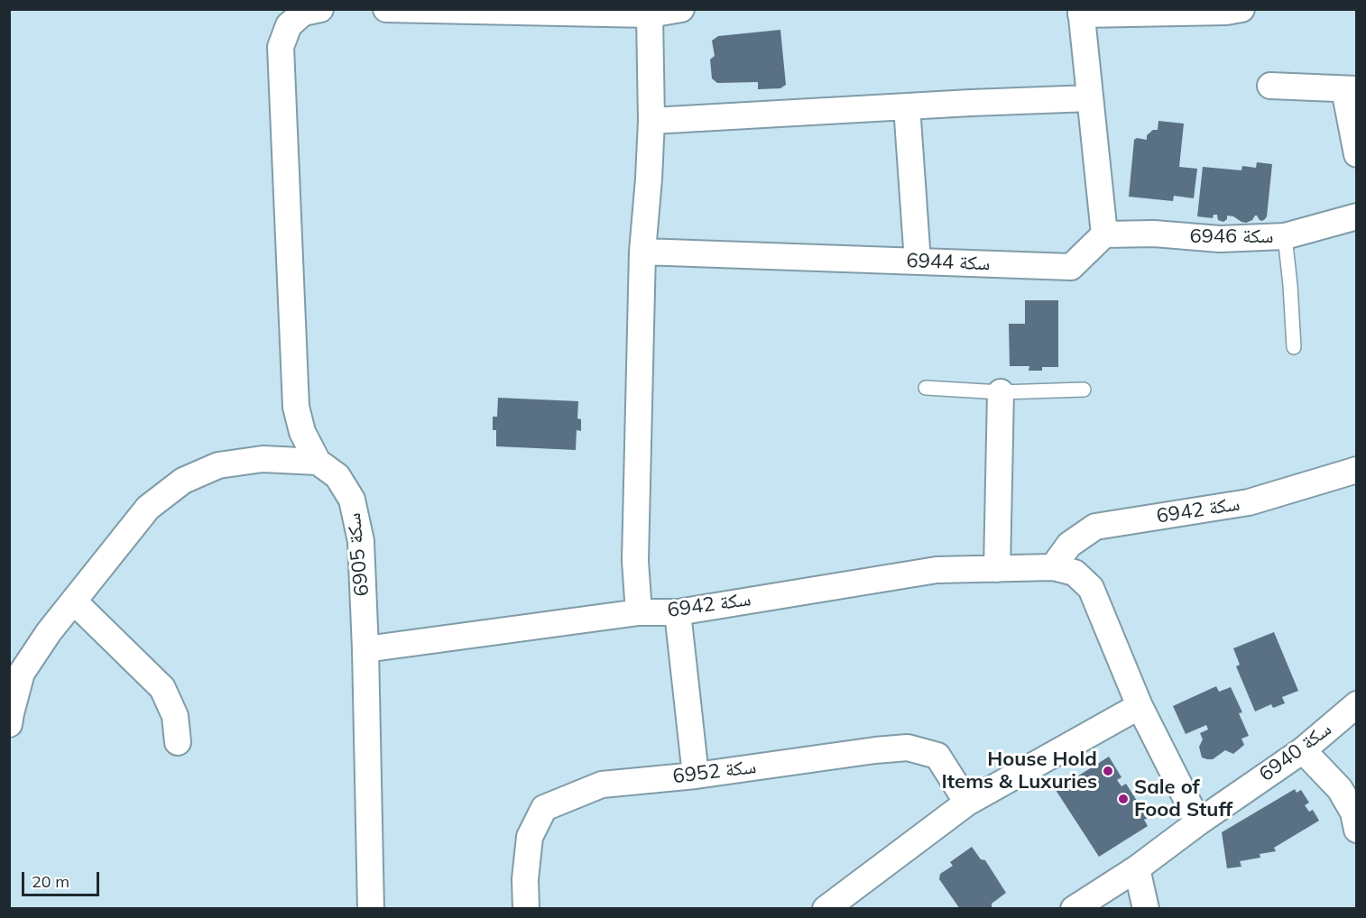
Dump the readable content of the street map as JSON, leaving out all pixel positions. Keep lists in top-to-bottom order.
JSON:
{
  "streets": {
    "street": [
      "سكة 6946",
      "سكة 6944",
      "سكة 6942",
      "سكة 6905",
      "سكة 6940",
      "سكة 6952"
    ]
  },
  "crossings": [
    ["سكة 6946", "سكة 6944"],
    ["سكة 6942", "سكة 6905"],
    ["سكة 6942", "سكة 6940"]
  ],
  "places": ["House Hold Items & Luxuries", "Sale of Food Stuff"],
  "scale_bar": "20 m"
}
